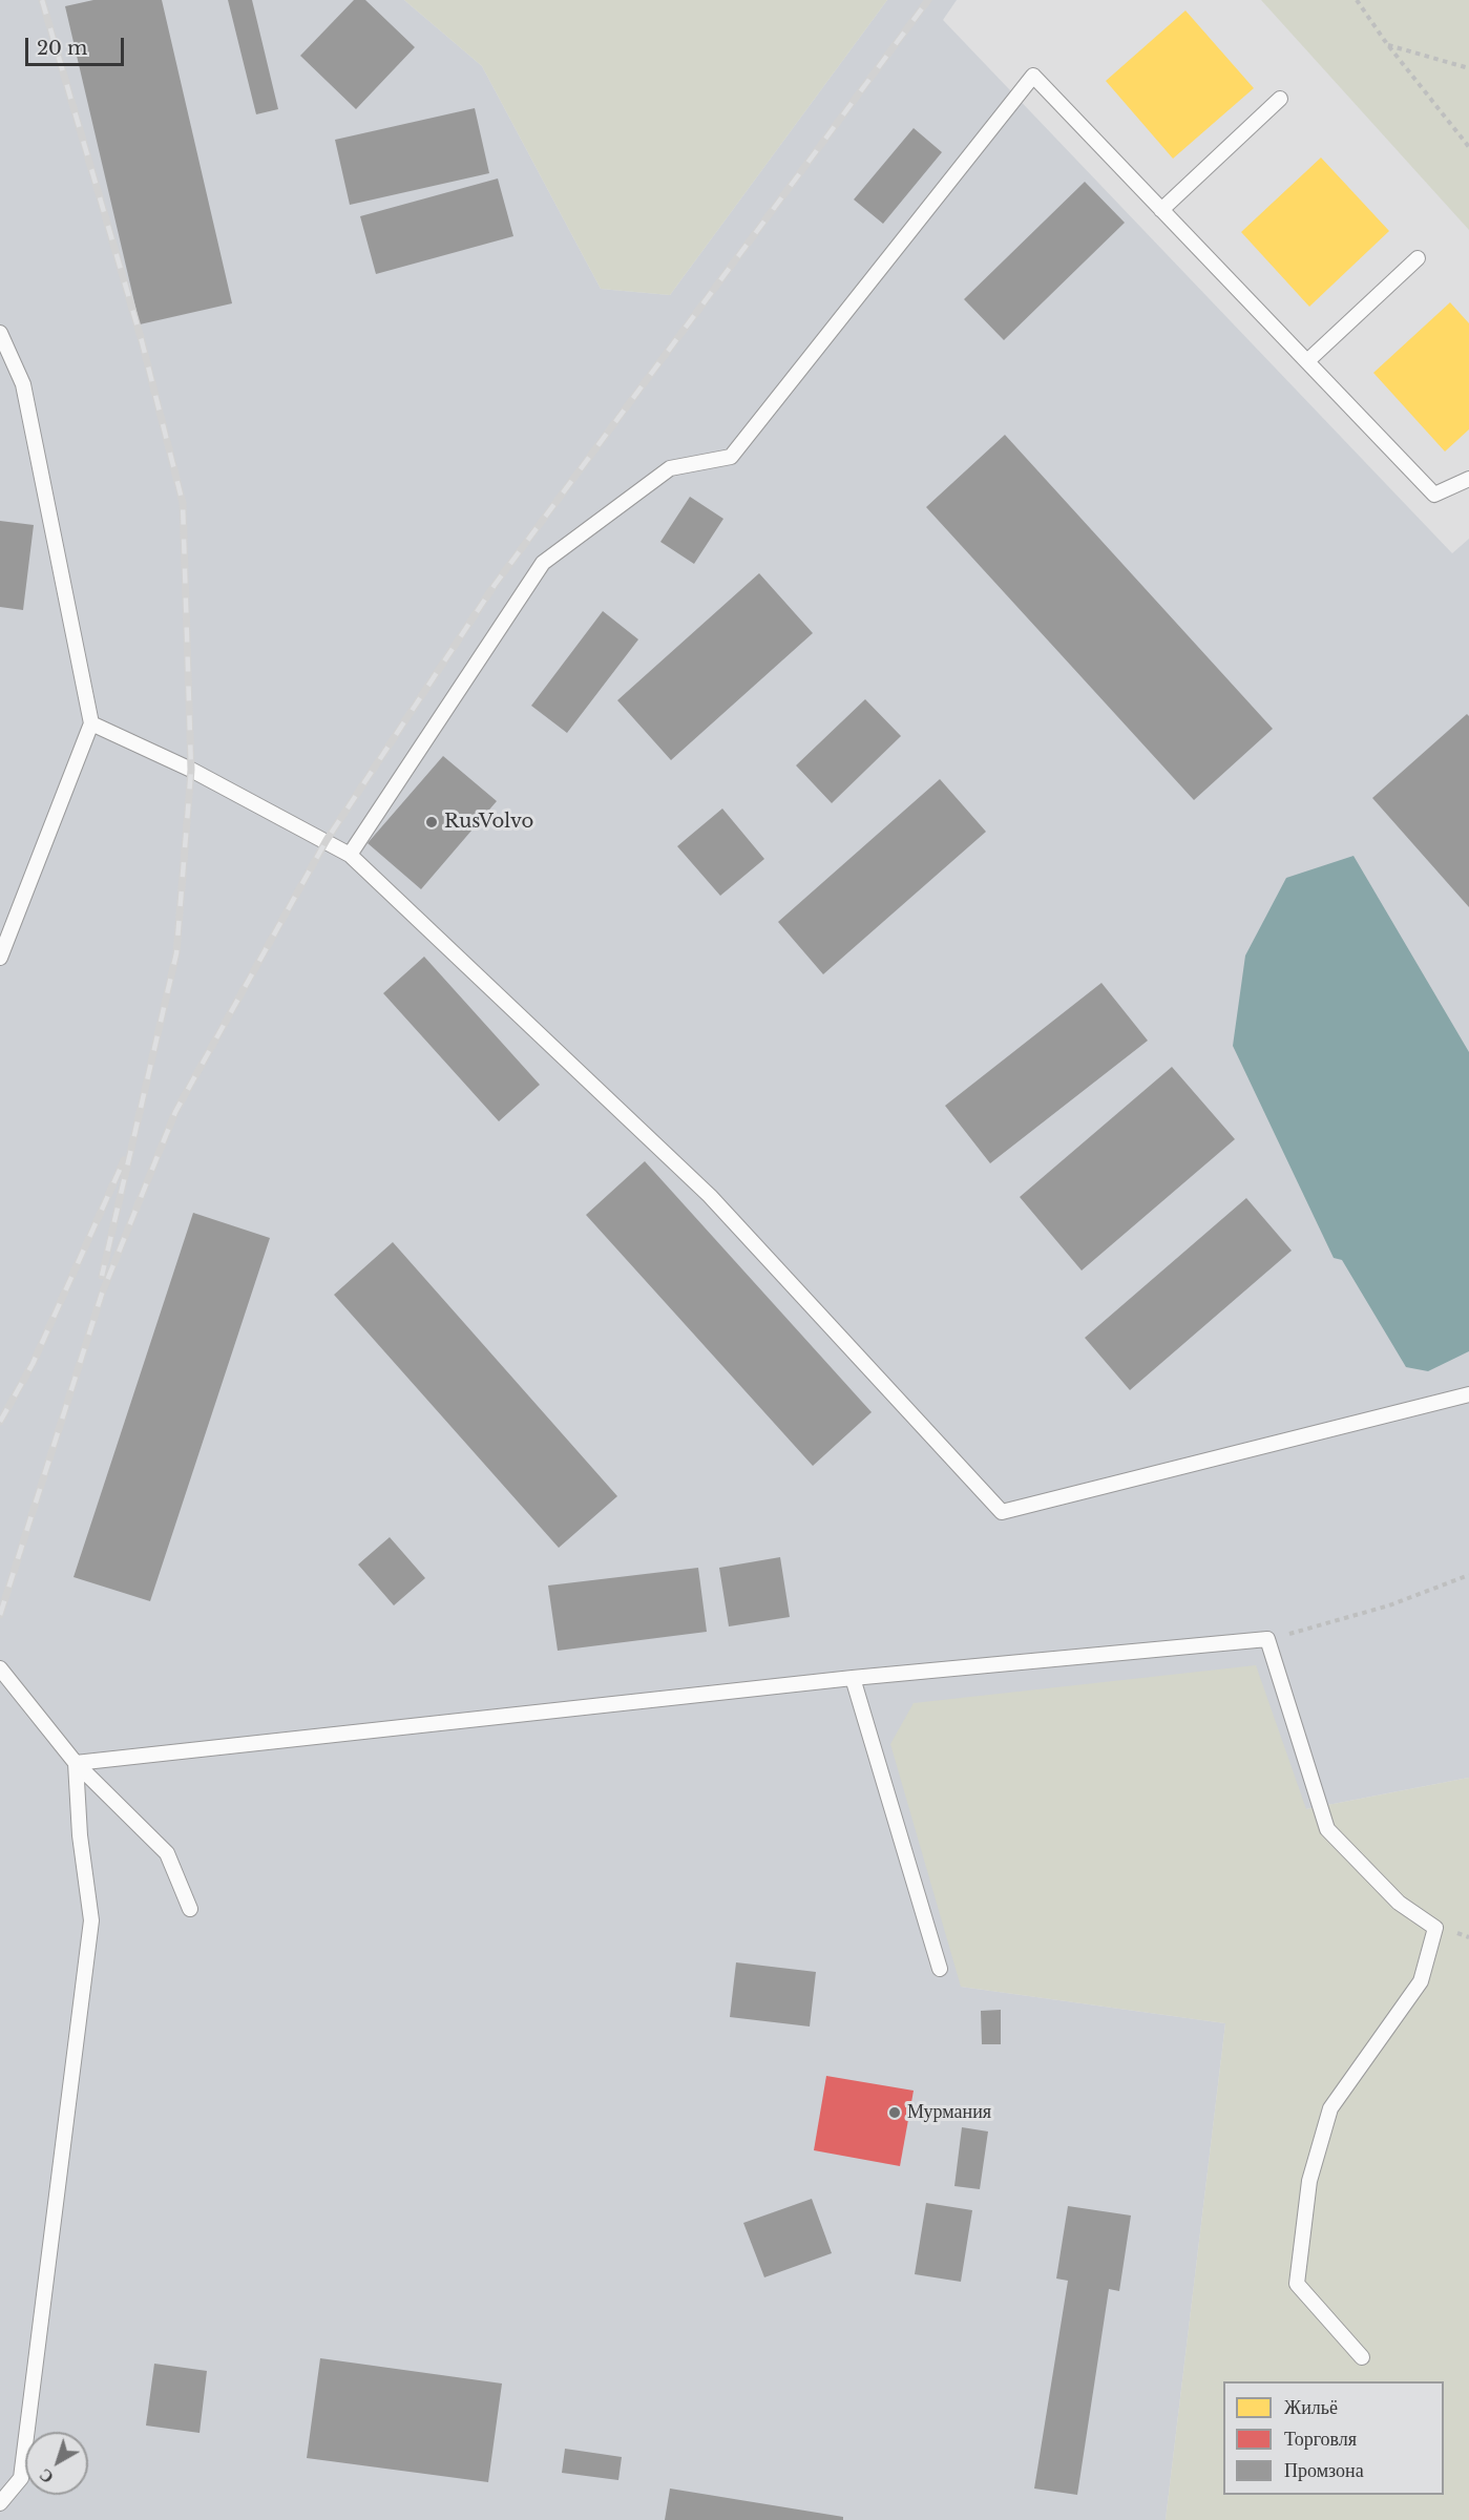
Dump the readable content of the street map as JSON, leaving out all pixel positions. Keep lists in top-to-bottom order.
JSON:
{
  "places": ["RusVolvo", "Мурмания"],
  "legend": ["Жильё", "Торговля", "Промзона"],
  "scale_bar": "20 m",
  "north": "bottom left"
}
